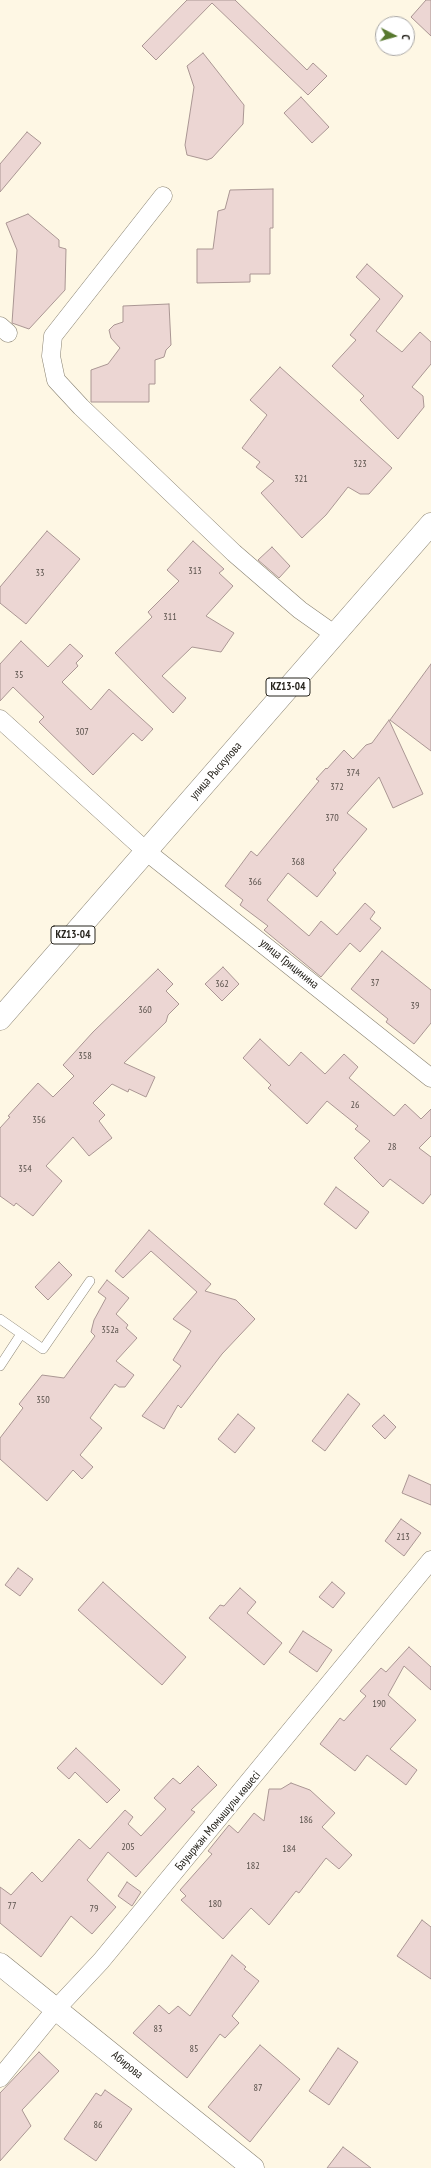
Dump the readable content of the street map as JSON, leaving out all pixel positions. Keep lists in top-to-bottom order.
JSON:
{
  "streets": {
    "main road": ["KZ13-04", "улица Рыскулова", "Абирова"],
    "street": ["улица Грицинина", "Бауыржан Момышұлы көшесі"]
  },
  "crossings": [
    ["улица Рыскулова", "улица Грицинина"],
    ["Бауыржан Момышұлы көшесі", "Абирова"]
  ],
  "house_numbers": [
    "323",
    "321",
    "313",
    "33",
    "311",
    "35",
    "307",
    "374",
    "372",
    "370",
    "368",
    "366",
    "37",
    "362",
    "39",
    "360",
    "358",
    "26",
    "356",
    "28",
    "354",
    "352а",
    "350",
    "213",
    "190",
    "186",
    "205",
    "184",
    "182",
    "180",
    "77",
    "79",
    "83",
    "85",
    "87",
    "86"
  ],
  "north": "right"
}
